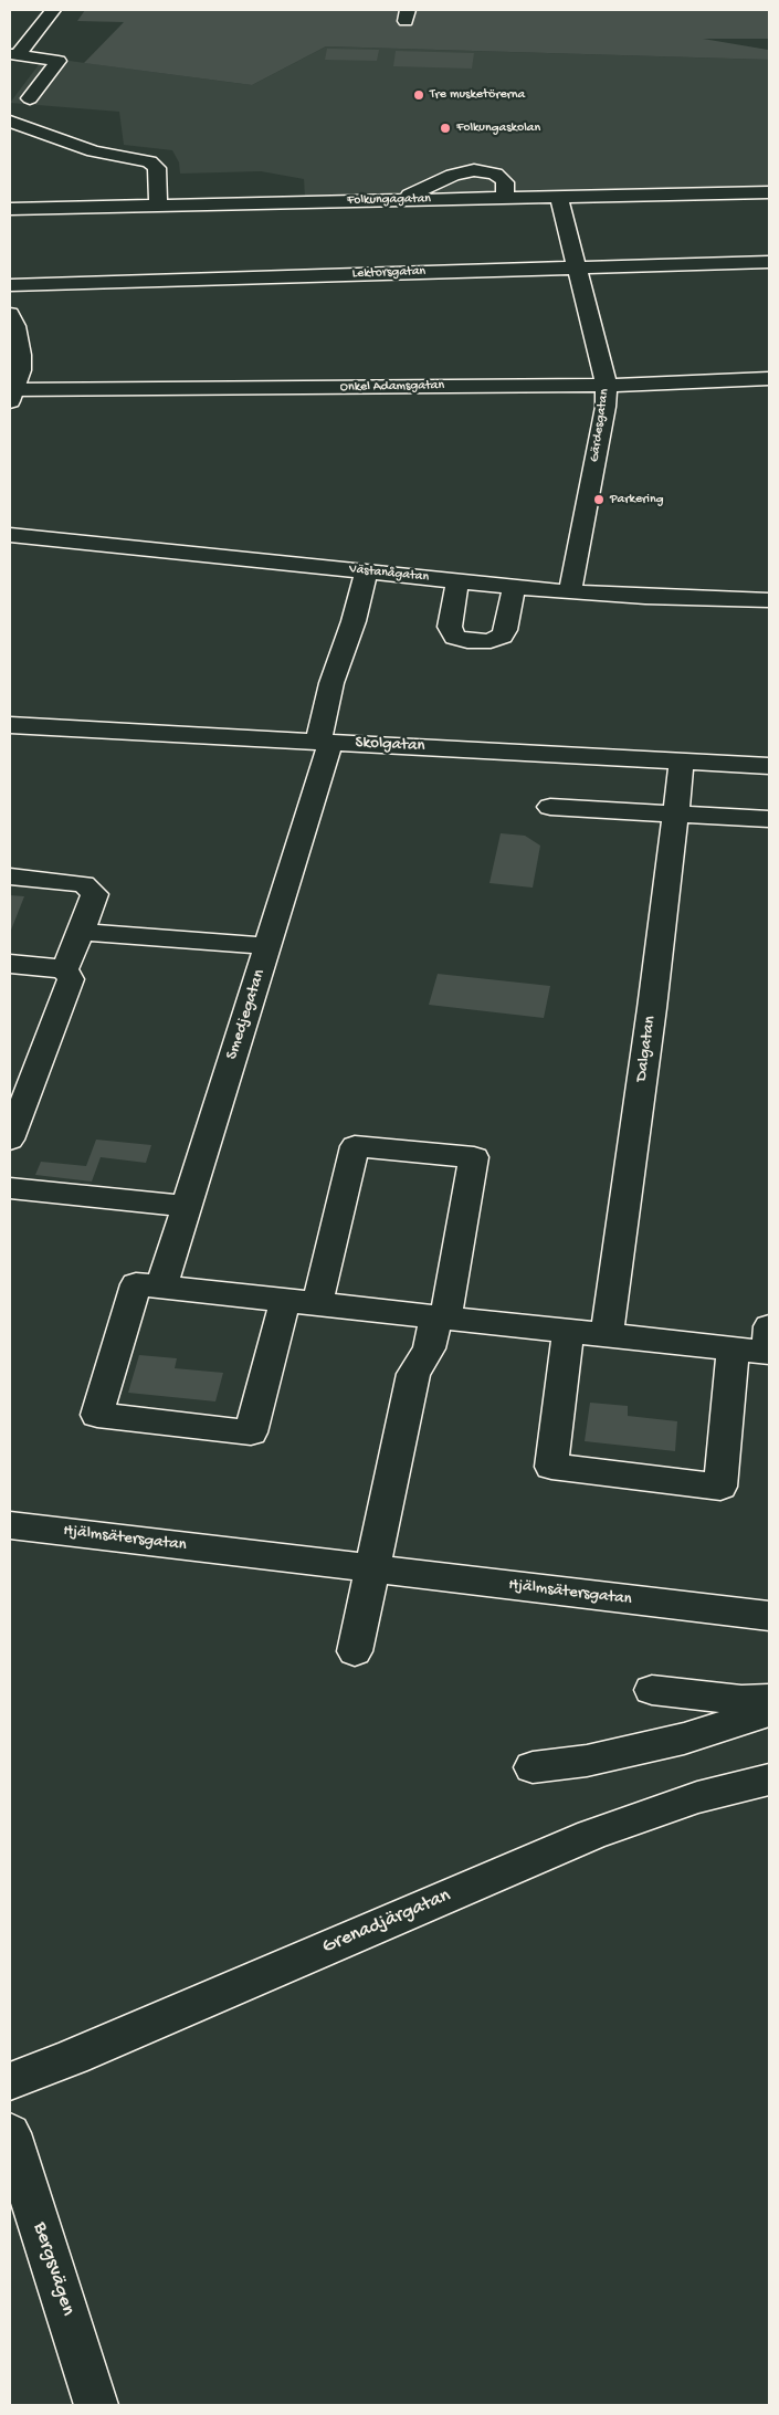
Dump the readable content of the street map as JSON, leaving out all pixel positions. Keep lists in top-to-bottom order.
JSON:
{
  "streets": {
    "street": [
      "Folkungagatan",
      "Lektorsgatan",
      "Onkel Adamsgatan",
      "Gärdesgatan",
      "Västanågatan",
      "Skolgatan",
      "Smedjegatan",
      "Dalgatan",
      "Hjälmsätersgatan",
      "Grenadjärgatan",
      "Bergsvägen"
    ]
  },
  "crossings": [
    ["Folkungagatan", "Gärdesgatan"],
    ["Lektorsgatan", "Gärdesgatan"],
    ["Onkel Adamsgatan", "Gärdesgatan"],
    ["Gärdesgatan", "Västanågatan"],
    ["Västanågatan", "Smedjegatan"],
    ["Skolgatan", "Smedjegatan"],
    ["Skolgatan", "Dalgatan"]
  ],
  "places": ["Tre musketörerna", "Folkungaskolan", "Parkering"]
}
